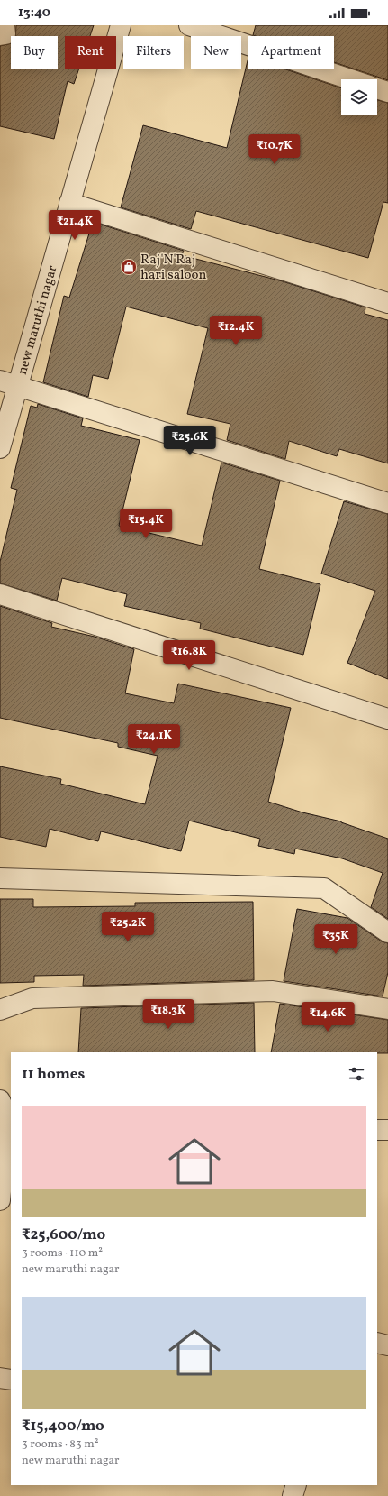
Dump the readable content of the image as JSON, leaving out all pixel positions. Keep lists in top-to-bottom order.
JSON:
{
  "streets": {
    "street": ["new maruthi nagar"]
  },
  "places": {
    "shop": ["Raj'N'Raj hari saloon"]
  },
  "page": {
    "status": "13:40",
    "chip": [
      "Buy",
      "Rent",
      "Filters",
      "New",
      "Apartment"
    ],
    "price": [
      "₹10.7K",
      "₹21.4K",
      "₹12.4K",
      "₹25.6K",
      "₹15.4K",
      "₹16.8K",
      "₹24.1K",
      "₹25.2K",
      "₹35K",
      "₹18.3K",
      "₹14.6K"
    ],
    "heading": "11 homes",
    "list": [
      {
        "name": "₹25,600/mo",
        "note": "3 rooms · 110 m² · new maruthi nagar"
      },
      {
        "name": "₹15,400/mo",
        "note": "3 rooms · 83 m² · new maruthi nagar"
      }
    ]
  }
}
